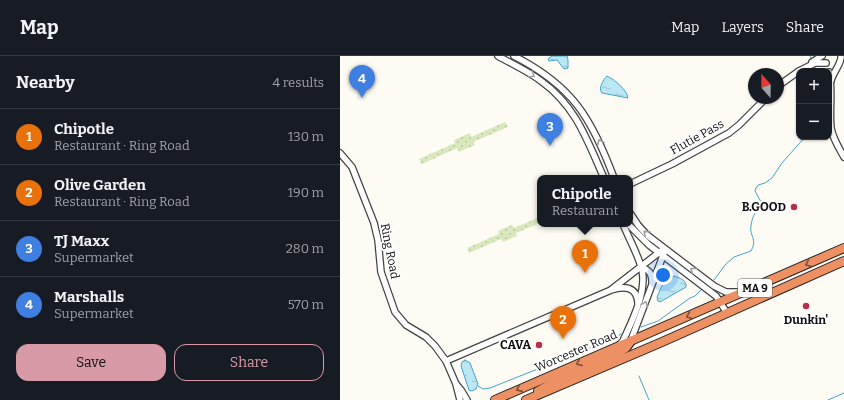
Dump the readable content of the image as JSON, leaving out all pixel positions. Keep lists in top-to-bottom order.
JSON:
{
  "streets": {
    "highway": ["MA 9", "Worcester Road"],
    "street": ["Flutie Pass", "Ring Road"]
  },
  "crossings": [
    ["MA 9", "Worcester Road"]
  ],
  "places": ["B.GOOD", "Dunkin'", "CAVA"],
  "north": "top",
  "page": {
    "header": "Map",
    "nav": ["Map", "Layers", "Share"],
    "heading": ["Nearby", "4 results"],
    "pins": [
      "4",
      "3",
      "1",
      "2"
    ],
    "map_buttons": ["+", "−"],
    "list": [
      {
        "mark": "1",
        "name": "Chipotle",
        "note": "Restaurant · Ring Road",
        "value": "130 m"
      },
      {
        "mark": "2",
        "name": "Olive Garden",
        "note": "Restaurant · Ring Road",
        "value": "190 m"
      },
      {
        "mark": "3",
        "name": "TJ Maxx",
        "note": "Supermarket",
        "value": "280 m"
      },
      {
        "mark": "4",
        "name": "Marshalls",
        "note": "Supermarket",
        "value": "570 m"
      }
    ],
    "popup": ["Chipotle", "Restaurant"],
    "buttons": ["Save", "Share"]
  }
}
